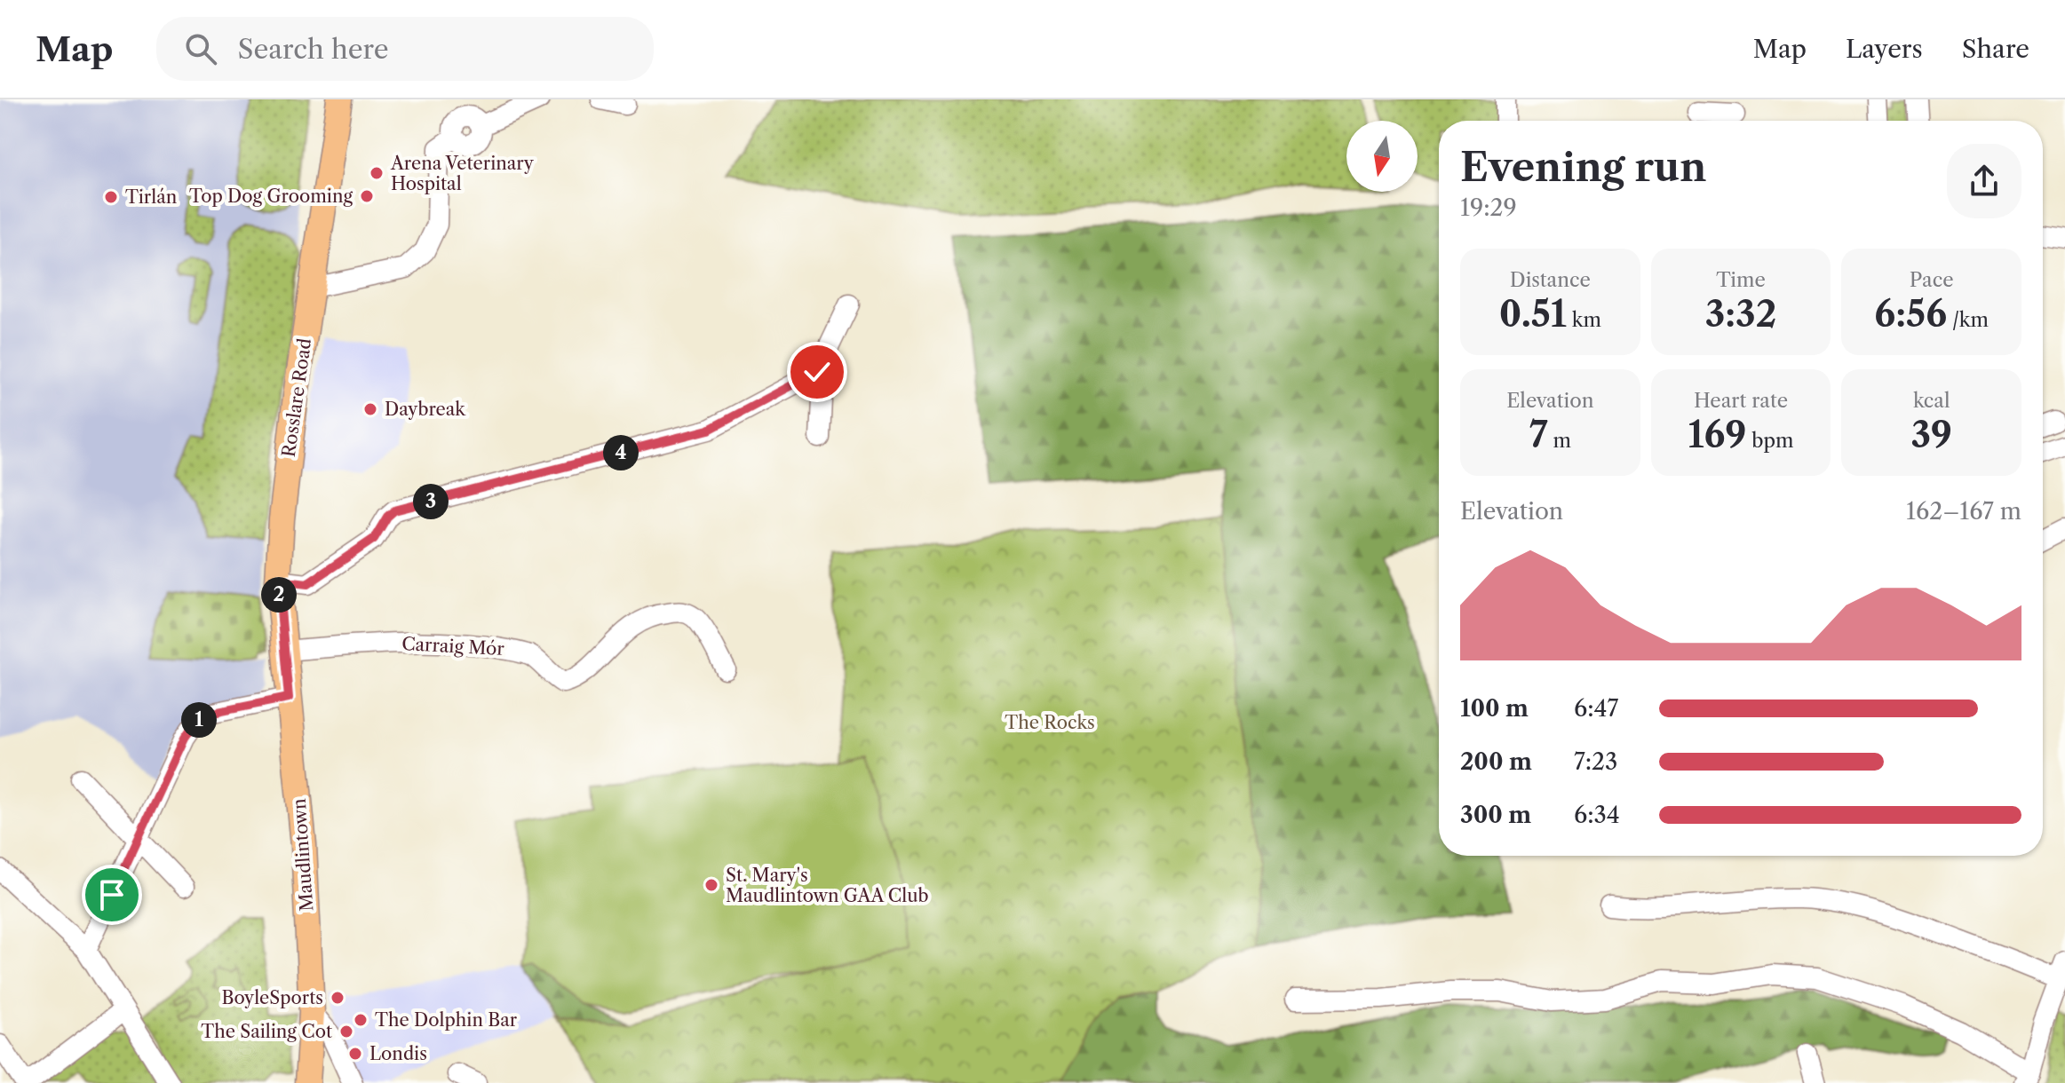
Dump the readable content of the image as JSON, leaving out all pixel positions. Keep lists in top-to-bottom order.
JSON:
{
  "streets": {
    "main road": ["Rosslare Road", "Maudlintown"],
    "street": ["Carraig Mór"]
  },
  "crossings": [
    ["Rosslare Road", "Carraig Mór"],
    ["Rosslare Road", "Maudlintown"]
  ],
  "parks": ["The Rocks"],
  "places": [
    "Arena Veterinary Hospital",
    "Top Dog Grooming",
    "Tirlán",
    "Daybreak",
    "St. Mary's Maudlintown GAA Club",
    "BoyleSports",
    "The Dolphin Bar",
    "The Sailing Cot",
    "Londis"
  ],
  "north": "bottom",
  "page": {
    "header": "Map",
    "search": "Search here",
    "nav": ["Map", "Layers", "Share"],
    "heading": ["Evening run", "19:29"],
    "stats": [
      ["Distance", "0.51 km"],
      ["Time", "3:32"],
      ["Pace", "6:56 /km"],
      ["Elevation", "7 m"],
      ["Heart rate", "169 bpm"],
      ["kcal", "39"]
    ],
    "pins": [
      "4",
      "3",
      "2",
      "1"
    ],
    "chart": ["Elevation", "162–167 m"],
    "list": [
      {
        "name": "100 m",
        "note": "6:47"
      },
      {
        "name": "200 m",
        "note": "7:23"
      },
      {
        "name": "300 m",
        "note": "6:34"
      }
    ]
  }
}
